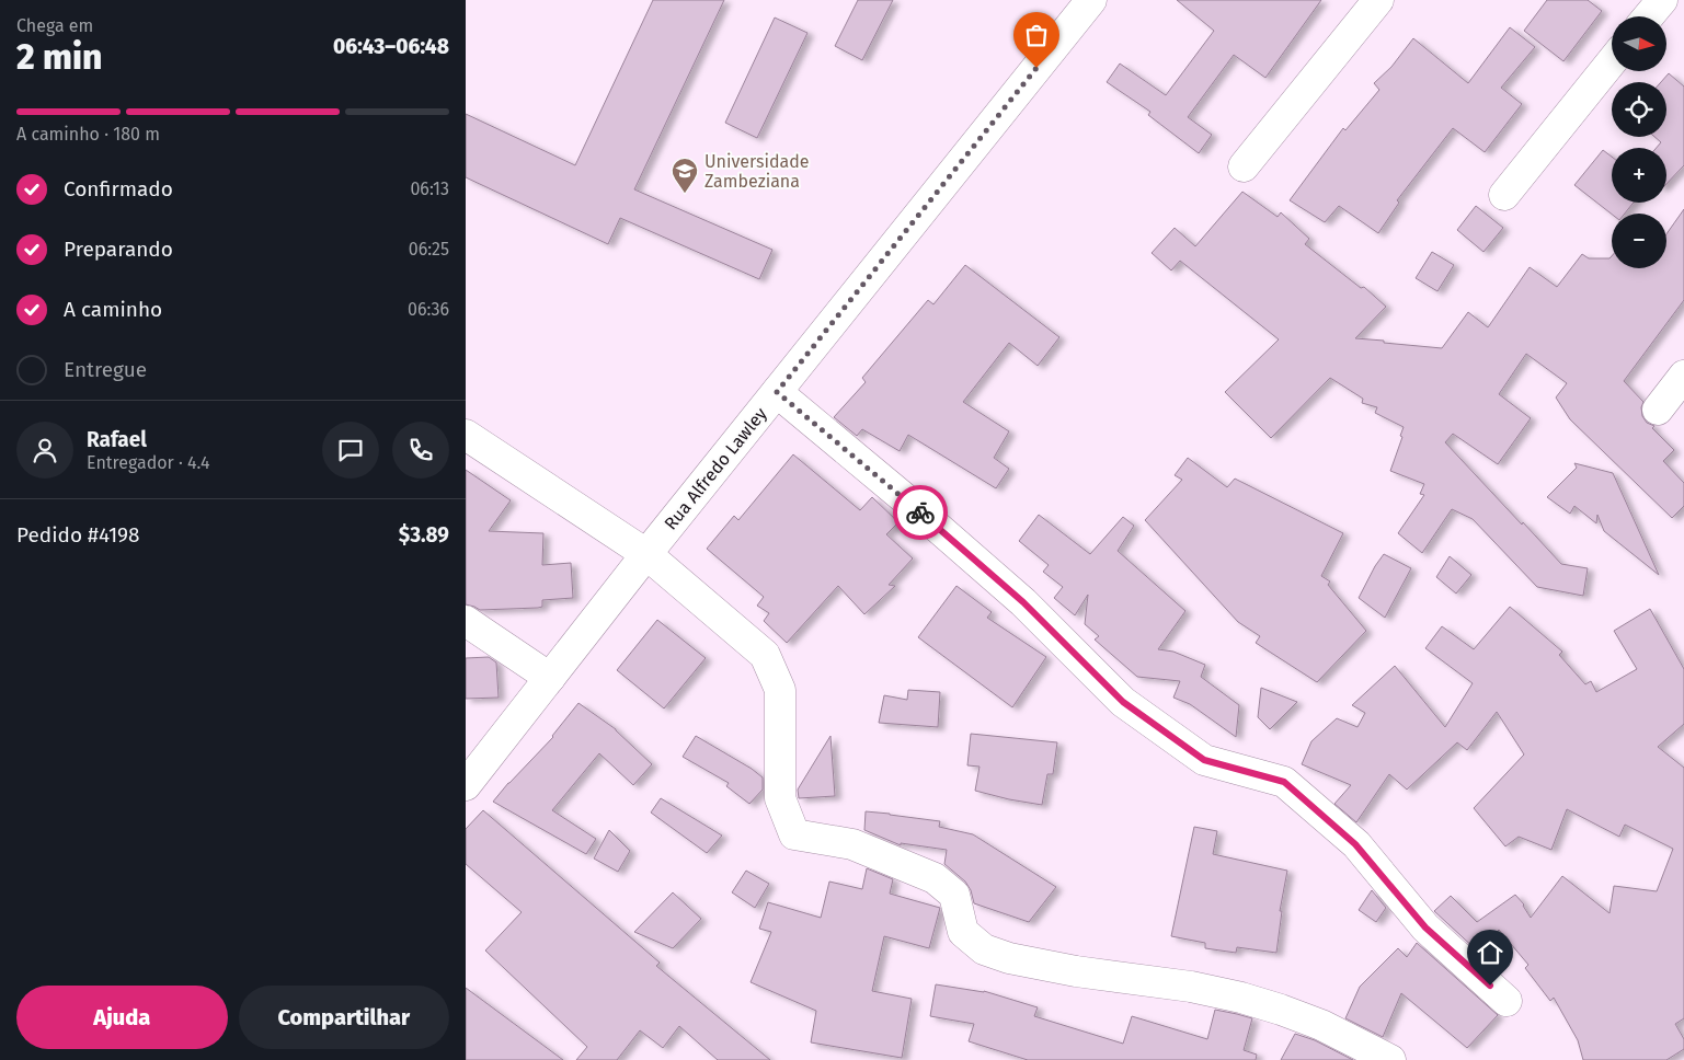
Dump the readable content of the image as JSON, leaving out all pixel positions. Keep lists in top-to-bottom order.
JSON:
{
  "streets": {
    "street": ["Rua Alfredo Lawley"]
  },
  "places": {
    "school or university": ["Universidade Zambeziana"]
  },
  "north": "right",
  "page": {
    "heading": ["2 min", "Chega em", "06:43–06:48"],
    "panel": [
      "Rafael",
      "Entregador · 4.4",
      "Pedido #4198",
      "$3.89"
    ],
    "map_buttons": ["+", "−"],
    "bar": "A caminho · 180 m",
    "list": [
      ["Confirmado", "06:13"],
      ["Preparando", "06:25"],
      ["A caminho", "06:36"],
      "Entregue"
    ],
    "buttons": ["Ajuda", "Compartilhar"]
  }
}
